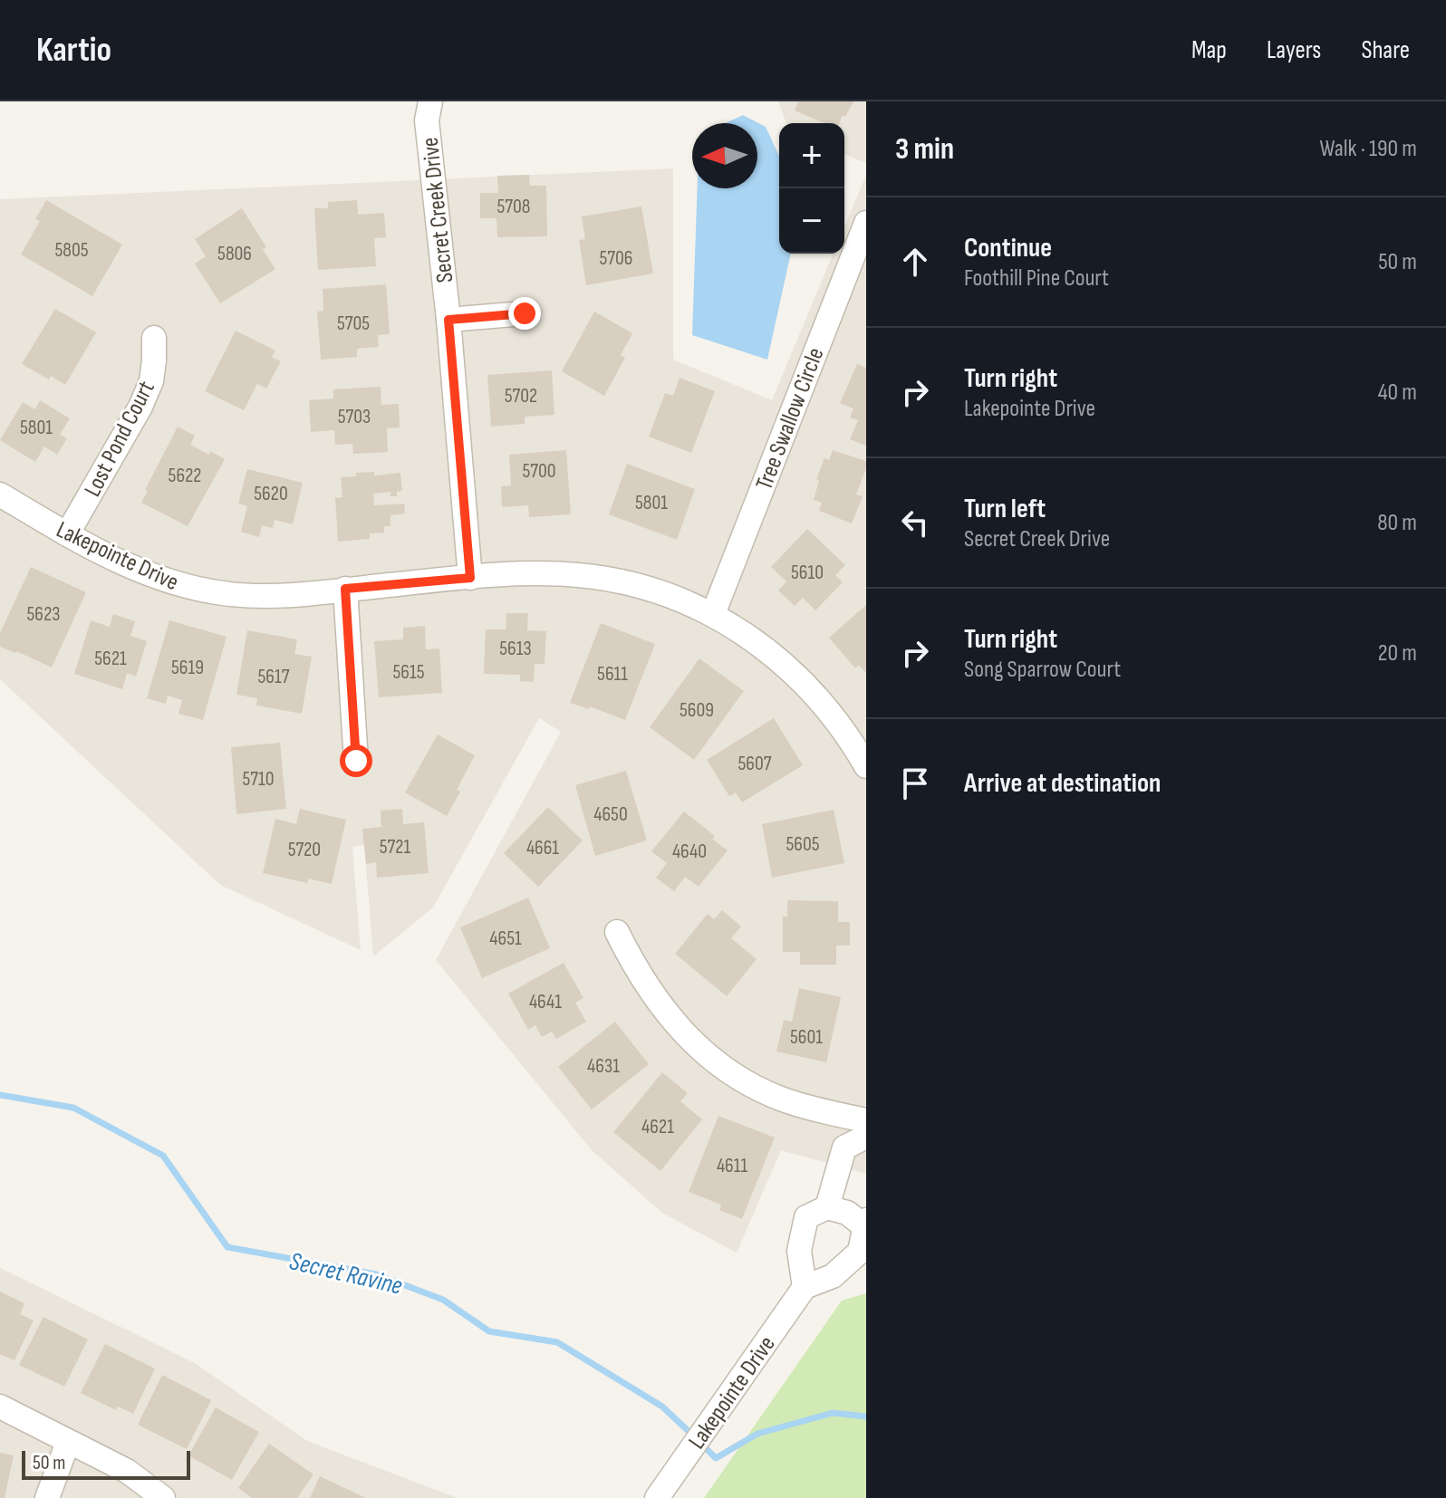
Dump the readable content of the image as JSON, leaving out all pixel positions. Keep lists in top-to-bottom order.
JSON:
{
  "streets": {
    "street": [
      "Secret Creek Drive",
      "Tree Swallow Circle",
      "Lost Pond Court",
      "Lakepointe Drive"
    ]
  },
  "crossings": [
    ["Secret Creek Drive", "Lakepointe Drive"],
    ["Tree Swallow Circle", "Lakepointe Drive"],
    ["Lost Pond Court", "Lakepointe Drive"]
  ],
  "water": ["Secret Ravine"],
  "house_numbers": [
    "5708",
    "5805",
    "5806",
    "5706",
    "5705",
    "5702",
    "5703",
    "5801",
    "5700",
    "5622",
    "5620",
    "5801",
    "5610",
    "5623",
    "5613",
    "5621",
    "5619",
    "5615",
    "5611",
    "5617",
    "5609",
    "5607",
    "5710",
    "4650",
    "5605",
    "5721",
    "4661",
    "5720",
    "4640",
    "4651",
    "4641",
    "5601",
    "4631",
    "4621",
    "4611"
  ],
  "scale_bar": "50 m",
  "north": "left",
  "page": {
    "header": "Kartio",
    "nav": ["Map", "Layers", "Share"],
    "heading": ["3 min", "Walk · 190 m"],
    "map_buttons": ["+", "−"],
    "list": [
      ["Continue", "Foothill Pine Court", "50 m"],
      ["Turn right", "Lakepointe Drive", "40 m"],
      ["Turn left", "Secret Creek Drive", "80 m"],
      ["Turn right", "Song Sparrow Court", "20 m"],
      "Arrive at destination"
    ],
    "scale": "50 m"
  }
}
